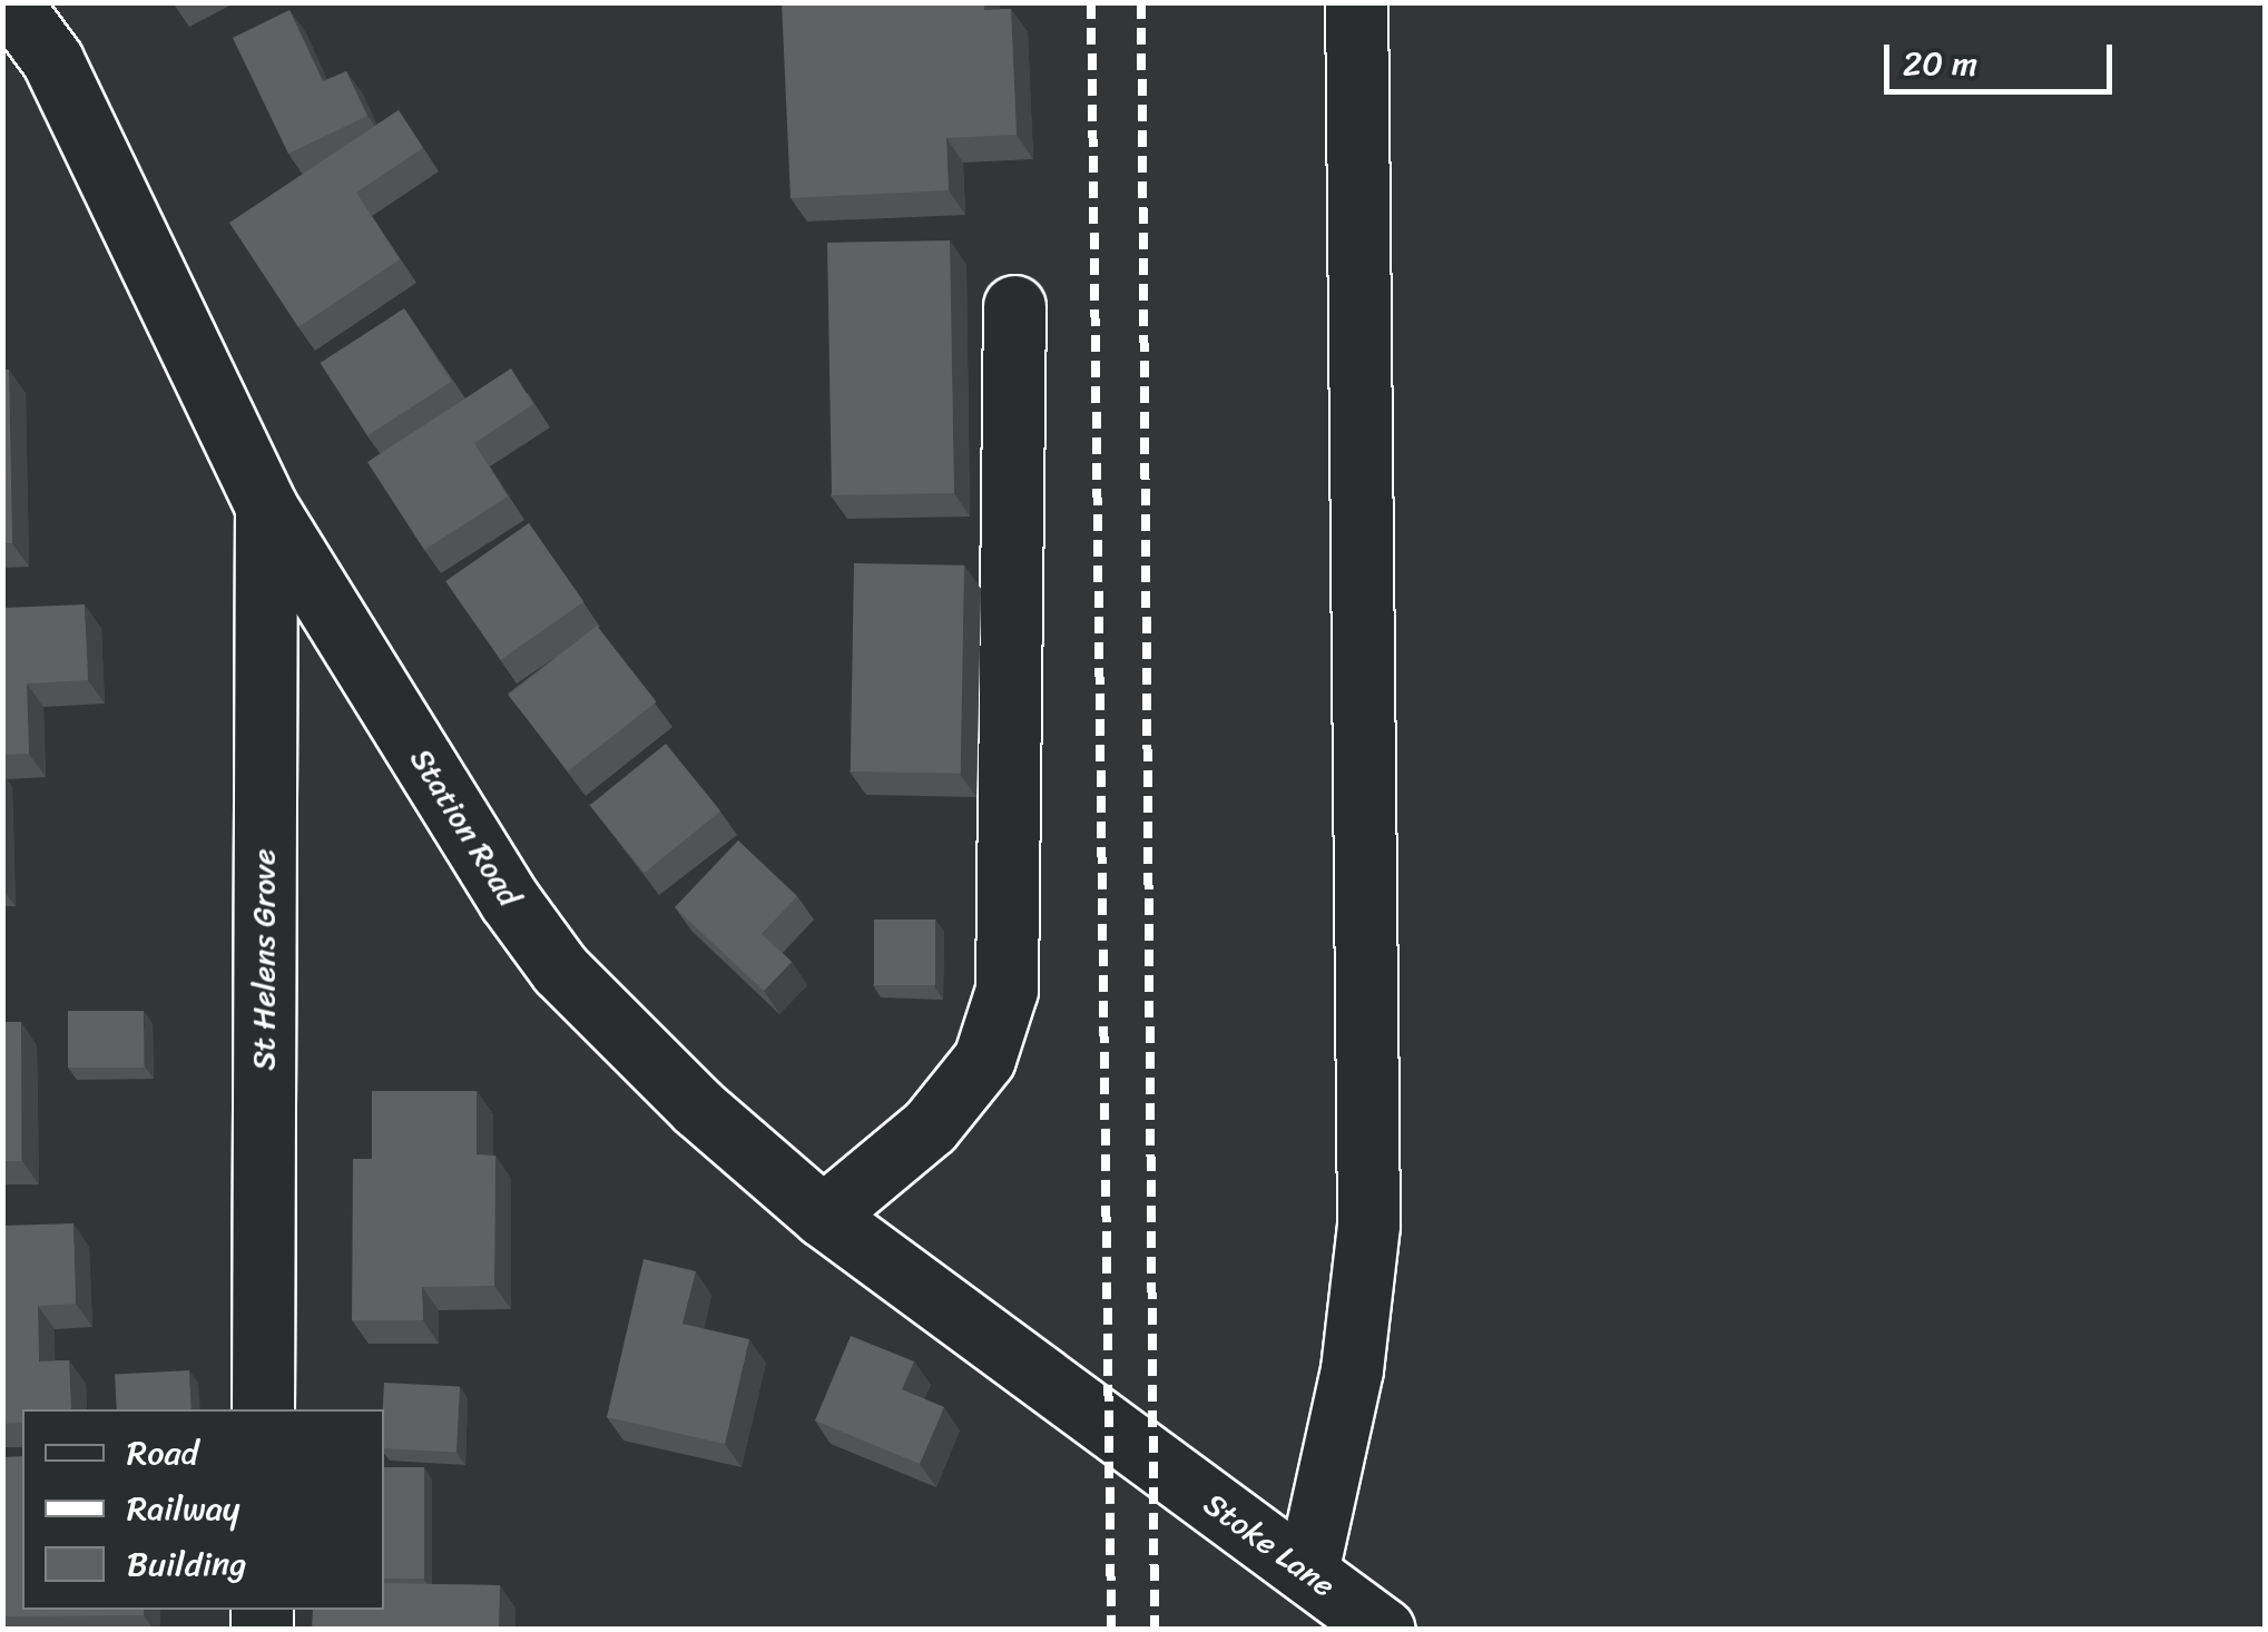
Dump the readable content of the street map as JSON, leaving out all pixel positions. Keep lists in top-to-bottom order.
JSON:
{
  "streets": {
    "street": ["Station Road", "St Helens Grove", "Stoke Lane"]
  },
  "crossings": [
    ["Station Road", "St Helens Grove"],
    ["Station Road", "Stoke Lane"]
  ],
  "legend": ["Road", "Railway", "Building"],
  "scale_bar": "20 m"
}
